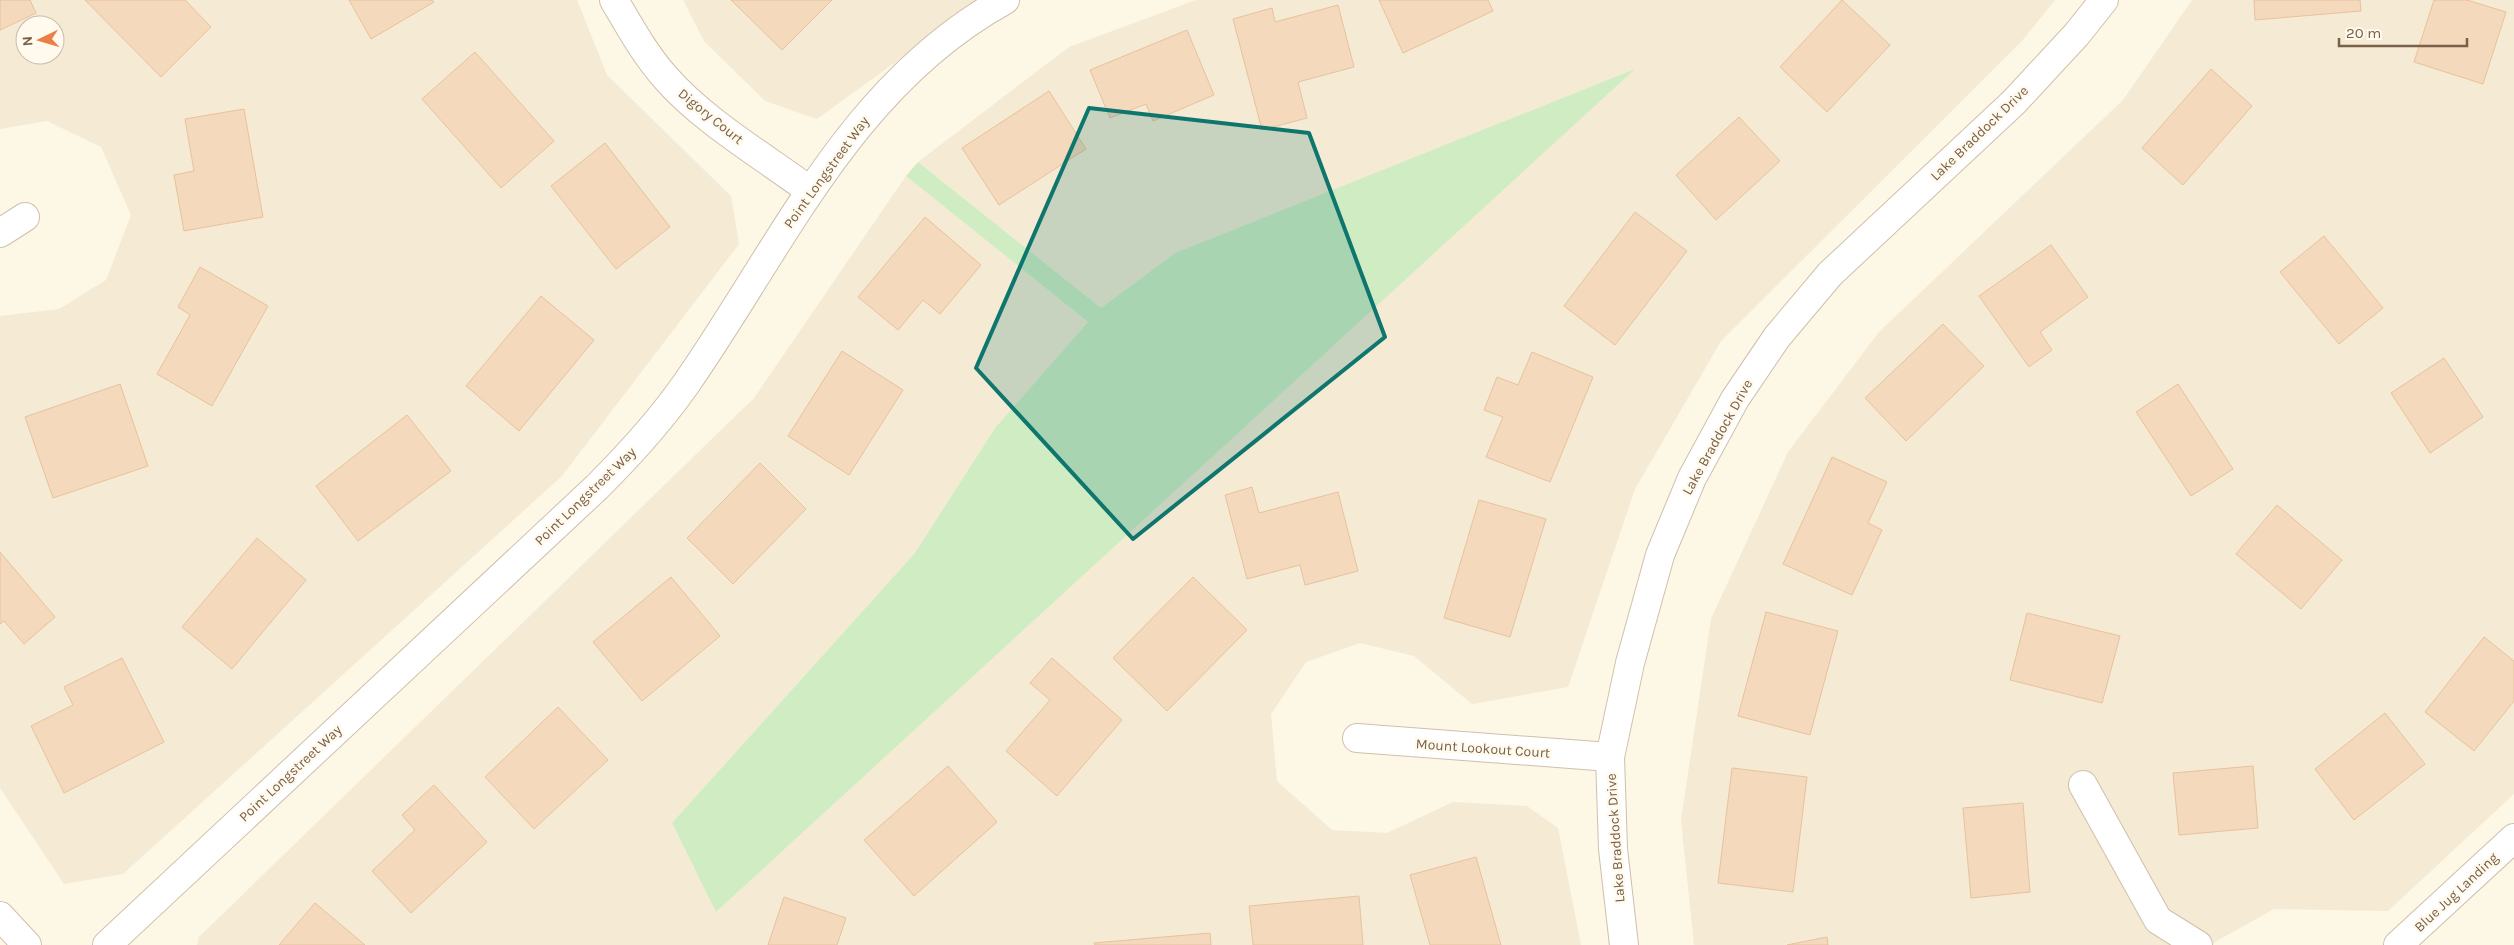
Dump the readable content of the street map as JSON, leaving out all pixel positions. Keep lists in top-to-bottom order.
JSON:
{
  "streets": {
    "street": [
      "Digory Court",
      "Lake Braddock Drive",
      "Point Longstreet Way",
      "Mount Lookout Court",
      "Blue Jug Landing"
    ]
  },
  "crossings": [
    ["Digory Court", "Point Longstreet Way"],
    ["Lake Braddock Drive", "Mount Lookout Court"]
  ],
  "scale_bar": "20 m",
  "north": "left"
}
